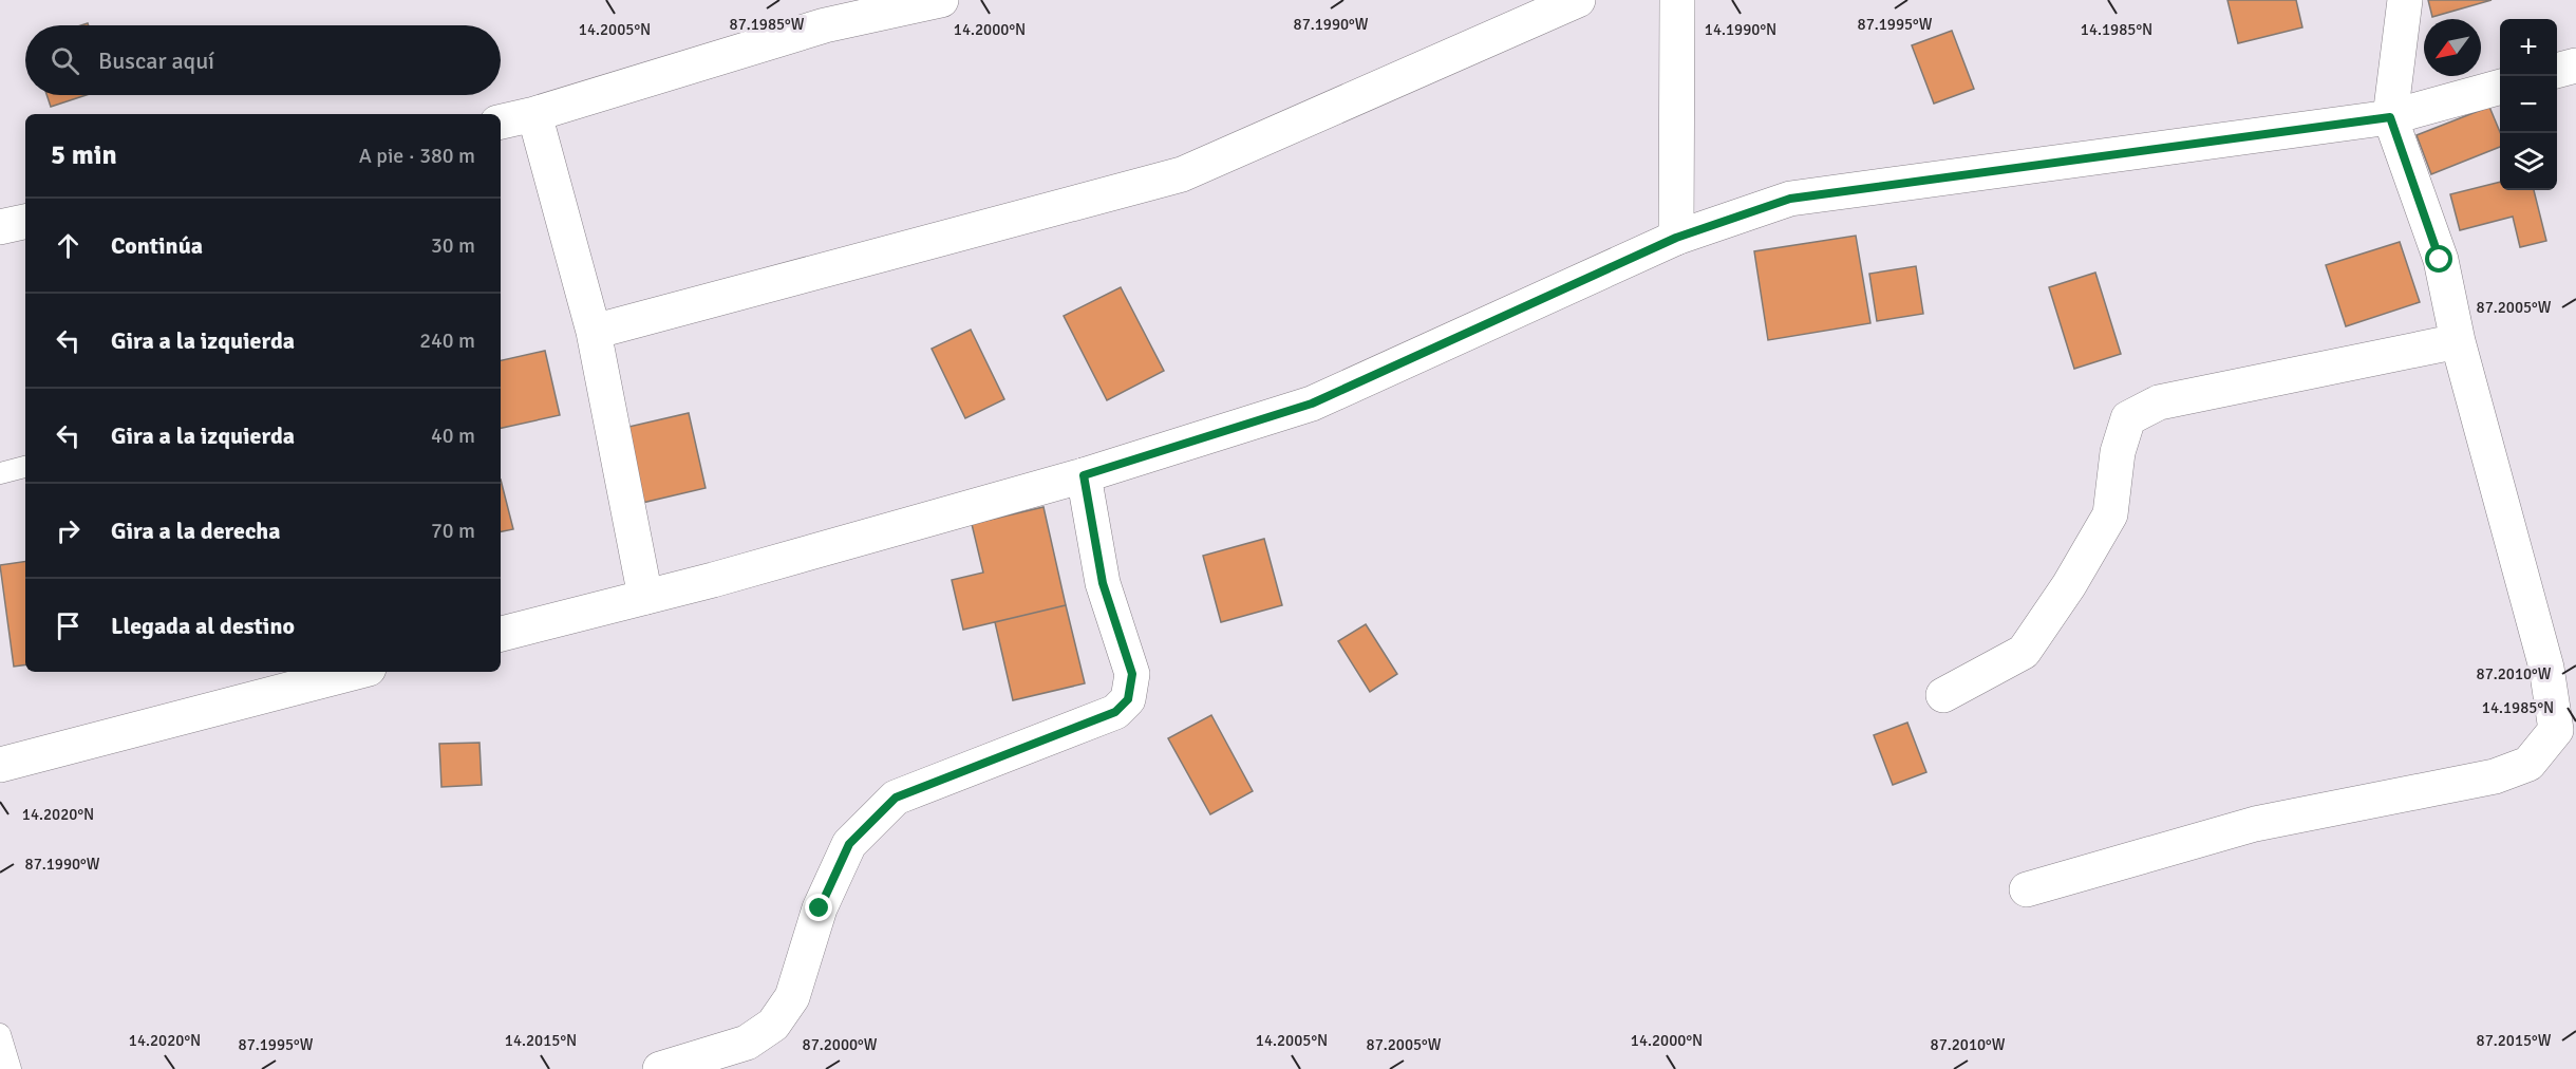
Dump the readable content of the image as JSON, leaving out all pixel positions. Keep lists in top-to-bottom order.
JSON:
{
  "north": "bottom left",
  "page": {
    "map_buttons": ["+", "−"],
    "search": "Buscar aquí",
    "heading": ["5 min", "A pie · 380 m"],
    "list": [
      ["Continúa", "30 m"],
      ["Gira a la izquierda", "240 m"],
      ["Gira a la izquierda", "40 m"],
      ["Gira a la derecha", "70 m"],
      "Llegada al destino"
    ]
  },
  "coordinates": [
    "87.1995°W",
    "87.1985°W",
    "87.1990°W",
    "14.2005°N",
    "14.2000°N",
    "14.1990°N",
    "14.1985°N",
    "87.2005°W",
    "87.2010°W",
    "14.2020°N",
    "14.2015°N",
    "87.2015°W",
    "87.2000°W"
  ]
}
